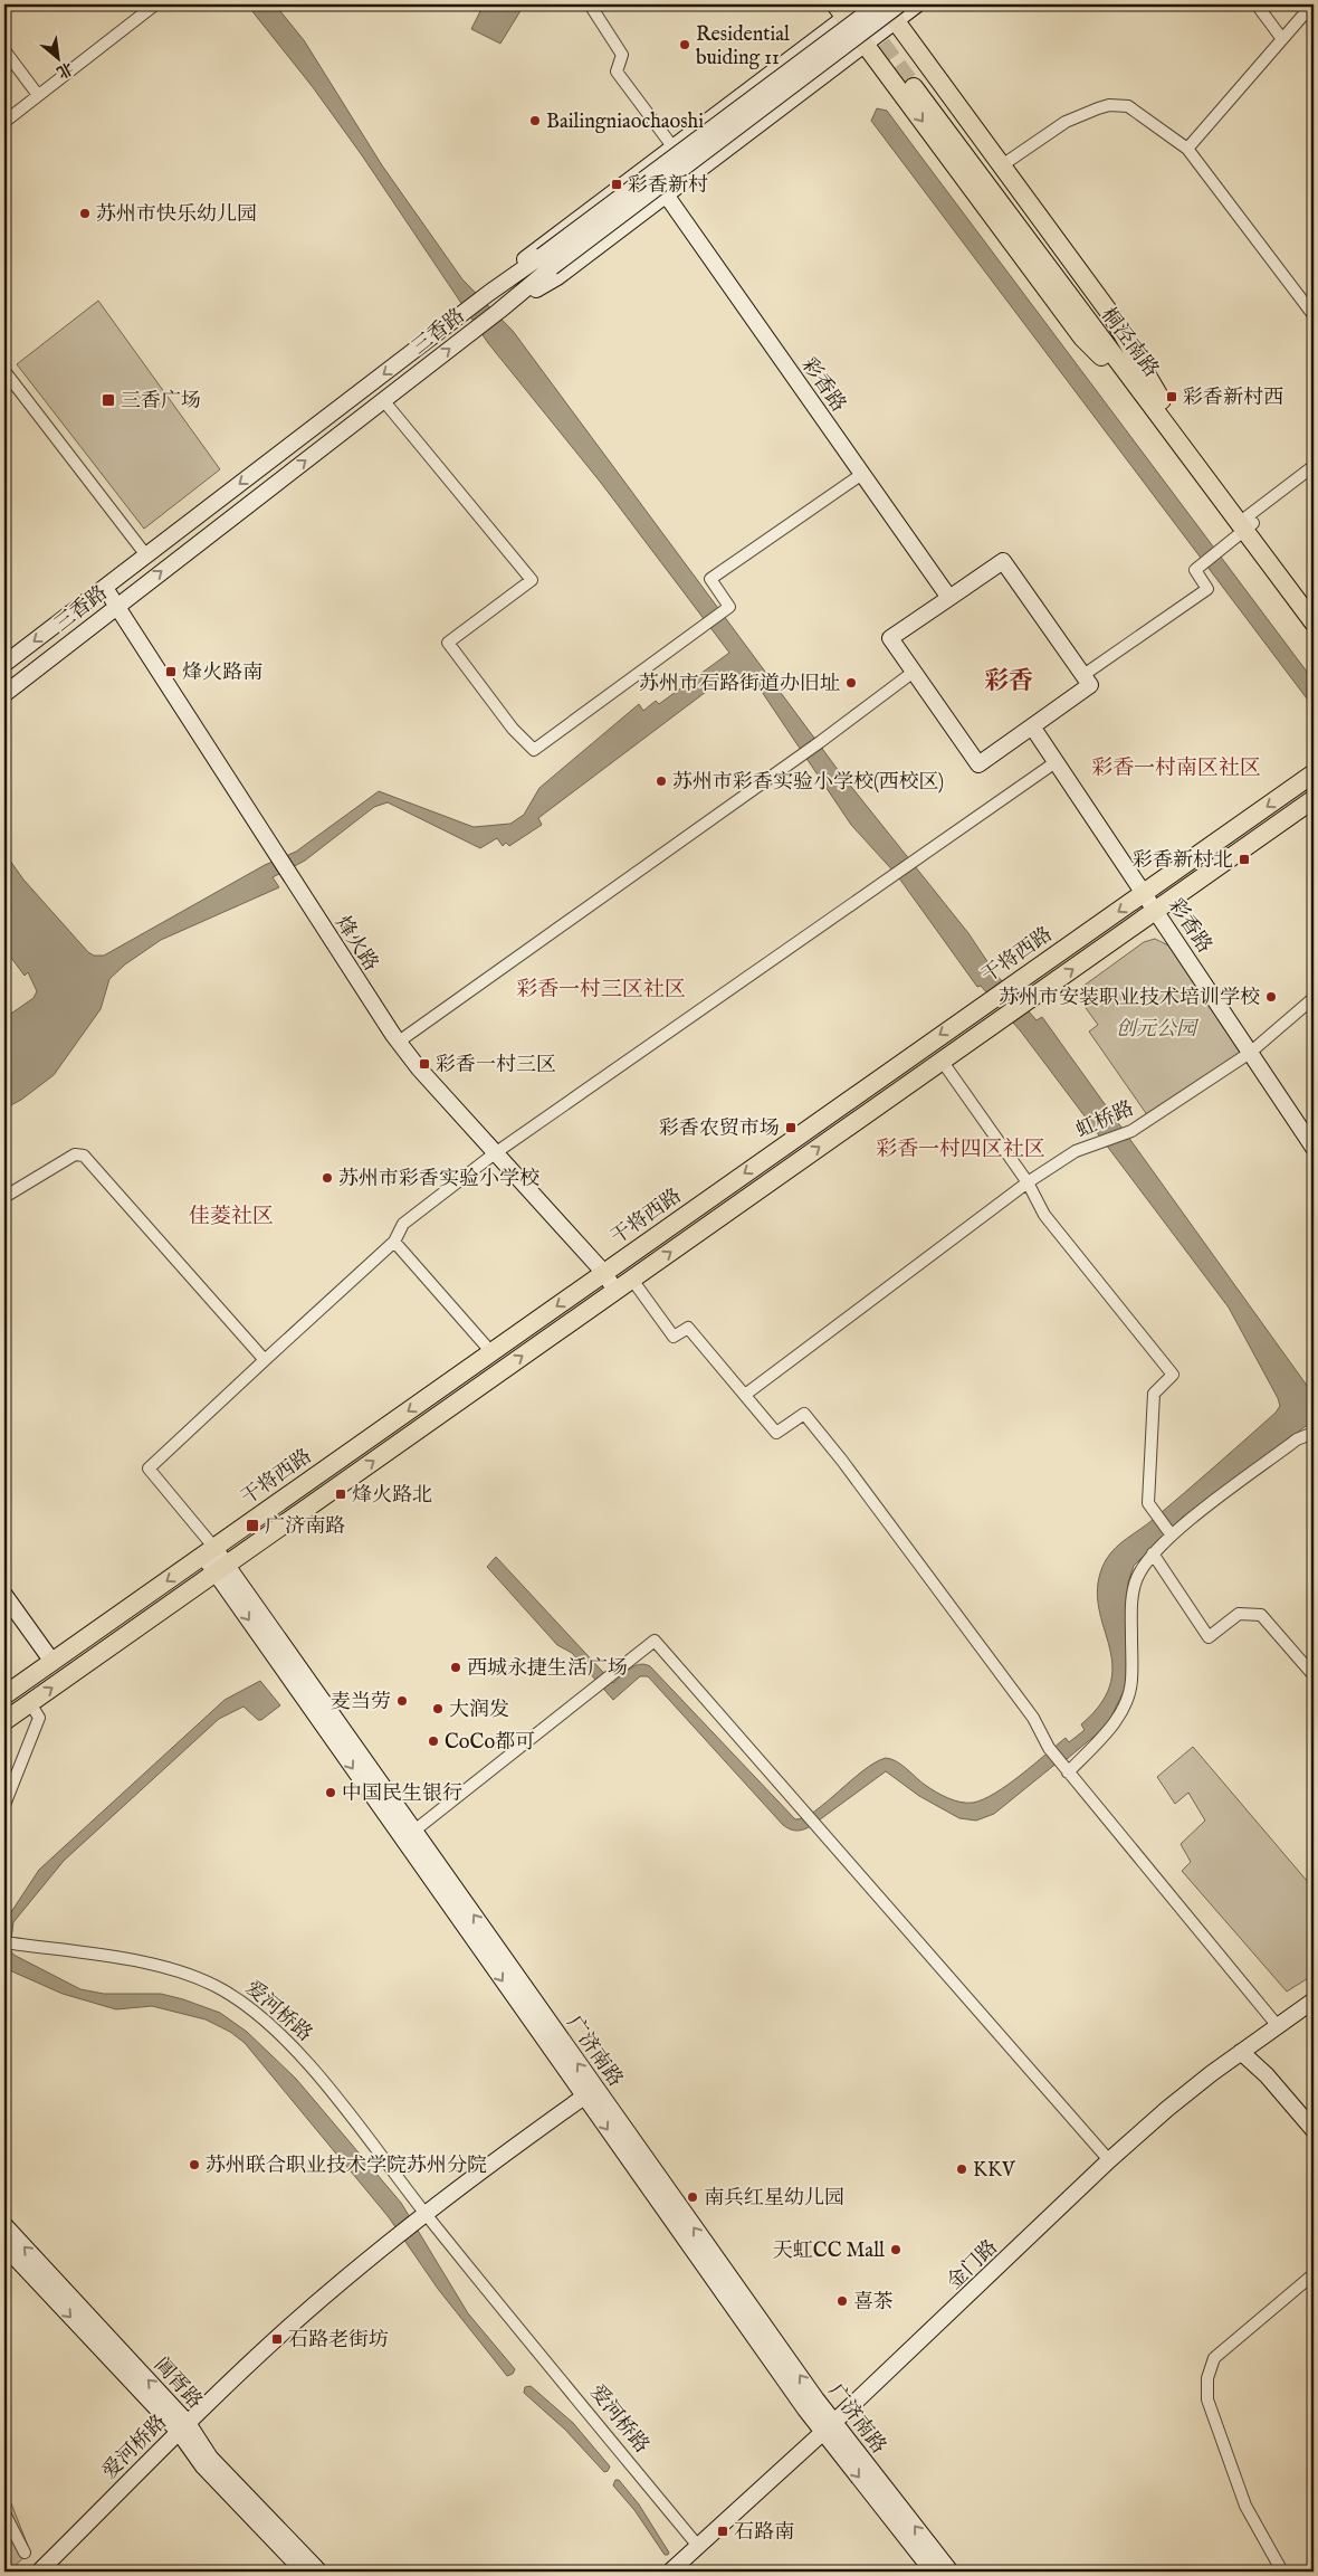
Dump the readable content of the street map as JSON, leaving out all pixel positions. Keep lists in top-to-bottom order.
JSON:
{
  "streets": {
    "main road": [
      "三香路",
      "桐泾南路",
      "彩香路",
      "烽火路",
      "干将西路",
      "爱河桥路",
      "广济南路",
      "金门路",
      "阊胥路"
    ],
    "street": ["虹桥路"]
  },
  "crossings": [
    ["三香路", "烽火路"],
    ["彩香路", "干将西路"],
    ["彩香路", "虹桥路"],
    ["烽火路", "干将西路"],
    ["干将西路", "广济南路"],
    ["爱河桥路", "广济南路"],
    ["爱河桥路", "金门路"],
    ["爱河桥路", "阊胥路"],
    ["广济南路", "金门路"]
  ],
  "districts": [
    "彩香",
    "彩香一村南区社区",
    "彩香一村三区社区",
    "彩香一村四区社区",
    "佳菱社区"
  ],
  "parks": ["创元公园"],
  "places": {
    "other": [
      "Residential buiding 11",
      "Bailingniaochaoshi",
      "苏州市快乐幼儿园",
      "苏州市石路街道办旧址",
      "苏州市彩香实验小学校(西校区)",
      "苏州市安装职业技术培训学校",
      "苏州市彩香实验小学校",
      "西城永捷生活广场",
      "麦当劳",
      "大润发",
      "CoCo都可",
      "中国民生银行",
      "苏州联合职业技术学院苏州分院",
      "KKV",
      "南兵红星幼儿园",
      "天虹CC Mall",
      "喜茶"
    ],
    "transit": [
      "彩香新村",
      "彩香新村西",
      "三香广场",
      "烽火路南",
      "彩香新村北",
      "彩香一村三区",
      "彩香农贸市场",
      "烽火路北",
      "广济南路",
      "石路老街坊",
      "石路南"
    ]
  },
  "north": "bottom right"
}
